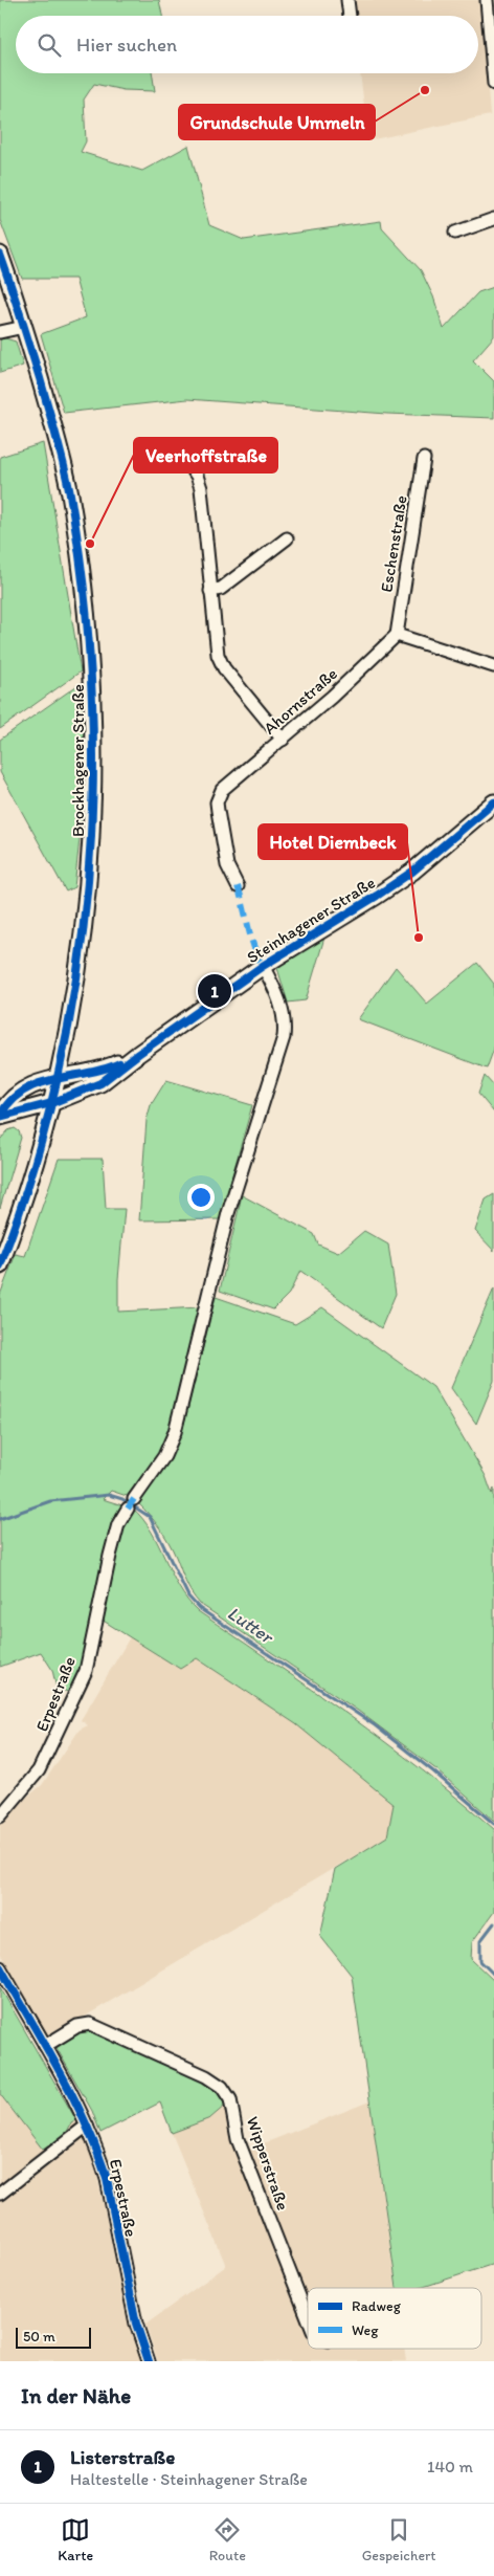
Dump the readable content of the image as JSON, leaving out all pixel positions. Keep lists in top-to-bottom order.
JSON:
{
  "streets": {
    "main road": ["Brockhagener Straße", "Steinhagener Straße"],
    "street": [
      "Eschenstraße",
      "Ahornstraße",
      "Erpestraße",
      "Wipperstraße"
    ]
  },
  "crossings": [
    ["Eschenstraße", "Ahornstraße"],
    ["Brockhagener Straße", "Steinhagener Straße"],
    ["Steinhagener Straße", "Erpestraße"],
    ["Erpestraße", "Wipperstraße"]
  ],
  "water": ["Lutter"],
  "places": ["Grundschule Ummeln", "Veerhoffstraße", "Hotel Diembeck"],
  "legend": ["Radweg", "Weg"],
  "scale_bar": "50 m",
  "page": {
    "search": "Hier suchen",
    "pins": "1",
    "scale": "50 m",
    "heading": "In der Nähe",
    "list": [
      {
        "mark": "1",
        "name": "Listerstraße",
        "note": "Haltestelle · Steinhagener Straße",
        "value": "140 m"
      }
    ],
    "nav": ["Karte", "Route", "Gespeichert"]
  }
}
